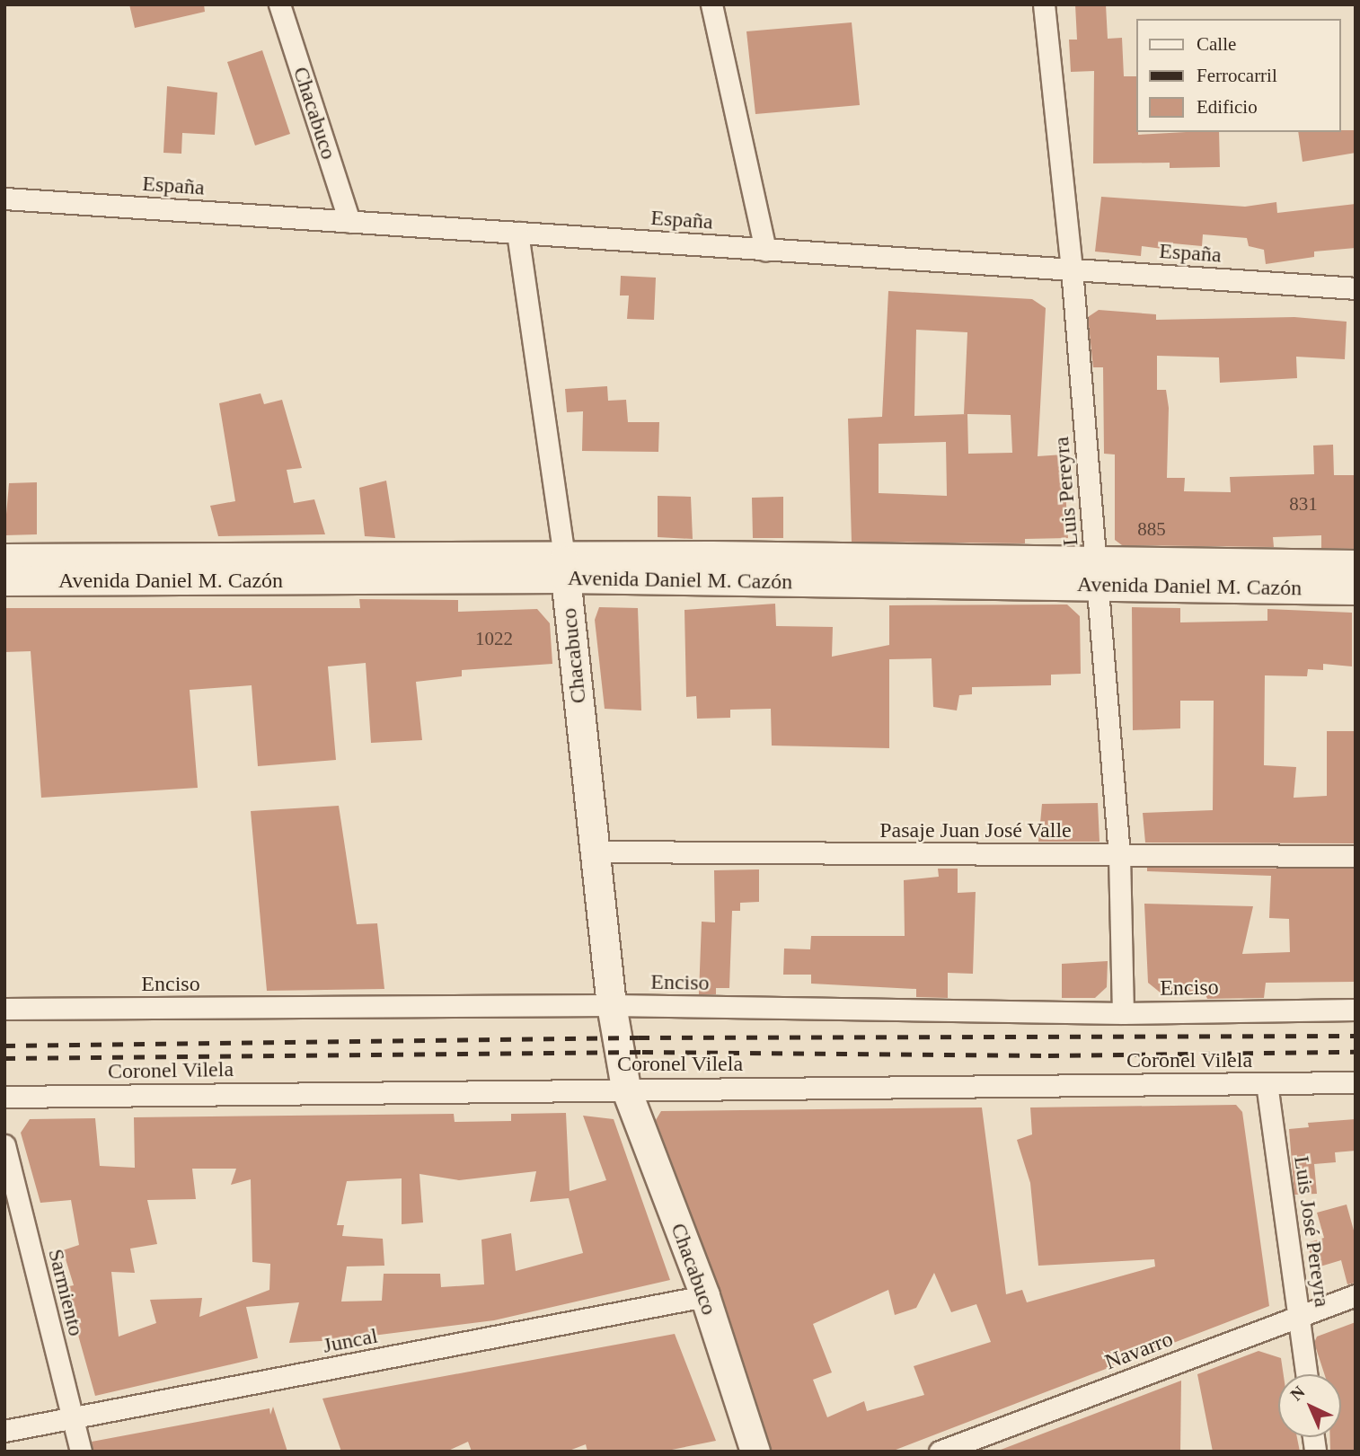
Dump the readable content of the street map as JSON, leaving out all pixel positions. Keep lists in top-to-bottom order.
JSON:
{
  "streets": {
    "main road": ["Chacabuco", "Avenida Daniel M. Cazón"],
    "street": [
      "España",
      "Luis Pereyra",
      "Pasaje Juan José Valle",
      "Enciso",
      "Coronel Vilela",
      "Luis José Pereyra",
      "Sarmiento",
      "Juncal",
      "Navarro"
    ]
  },
  "crossings": [
    ["Chacabuco", "España"],
    ["Chacabuco", "Avenida Daniel M. Cazón"],
    ["Chacabuco", "Pasaje Juan José Valle"],
    ["Chacabuco", "Enciso"],
    ["Chacabuco", "Coronel Vilela"],
    ["Chacabuco", "Juncal"],
    ["España", "Luis Pereyra"],
    ["Luis Pereyra", "Avenida Daniel M. Cazón"],
    ["Luis Pereyra", "Pasaje Juan José Valle"],
    ["Luis Pereyra", "Enciso"],
    ["Coronel Vilela", "Luis José Pereyra"],
    ["Luis José Pereyra", "Navarro"],
    ["Sarmiento", "Juncal"]
  ],
  "house_numbers": ["831", "885", "1022"],
  "legend": ["Calle", "Ferrocarril", "Edificio"],
  "north": "top left"
}
